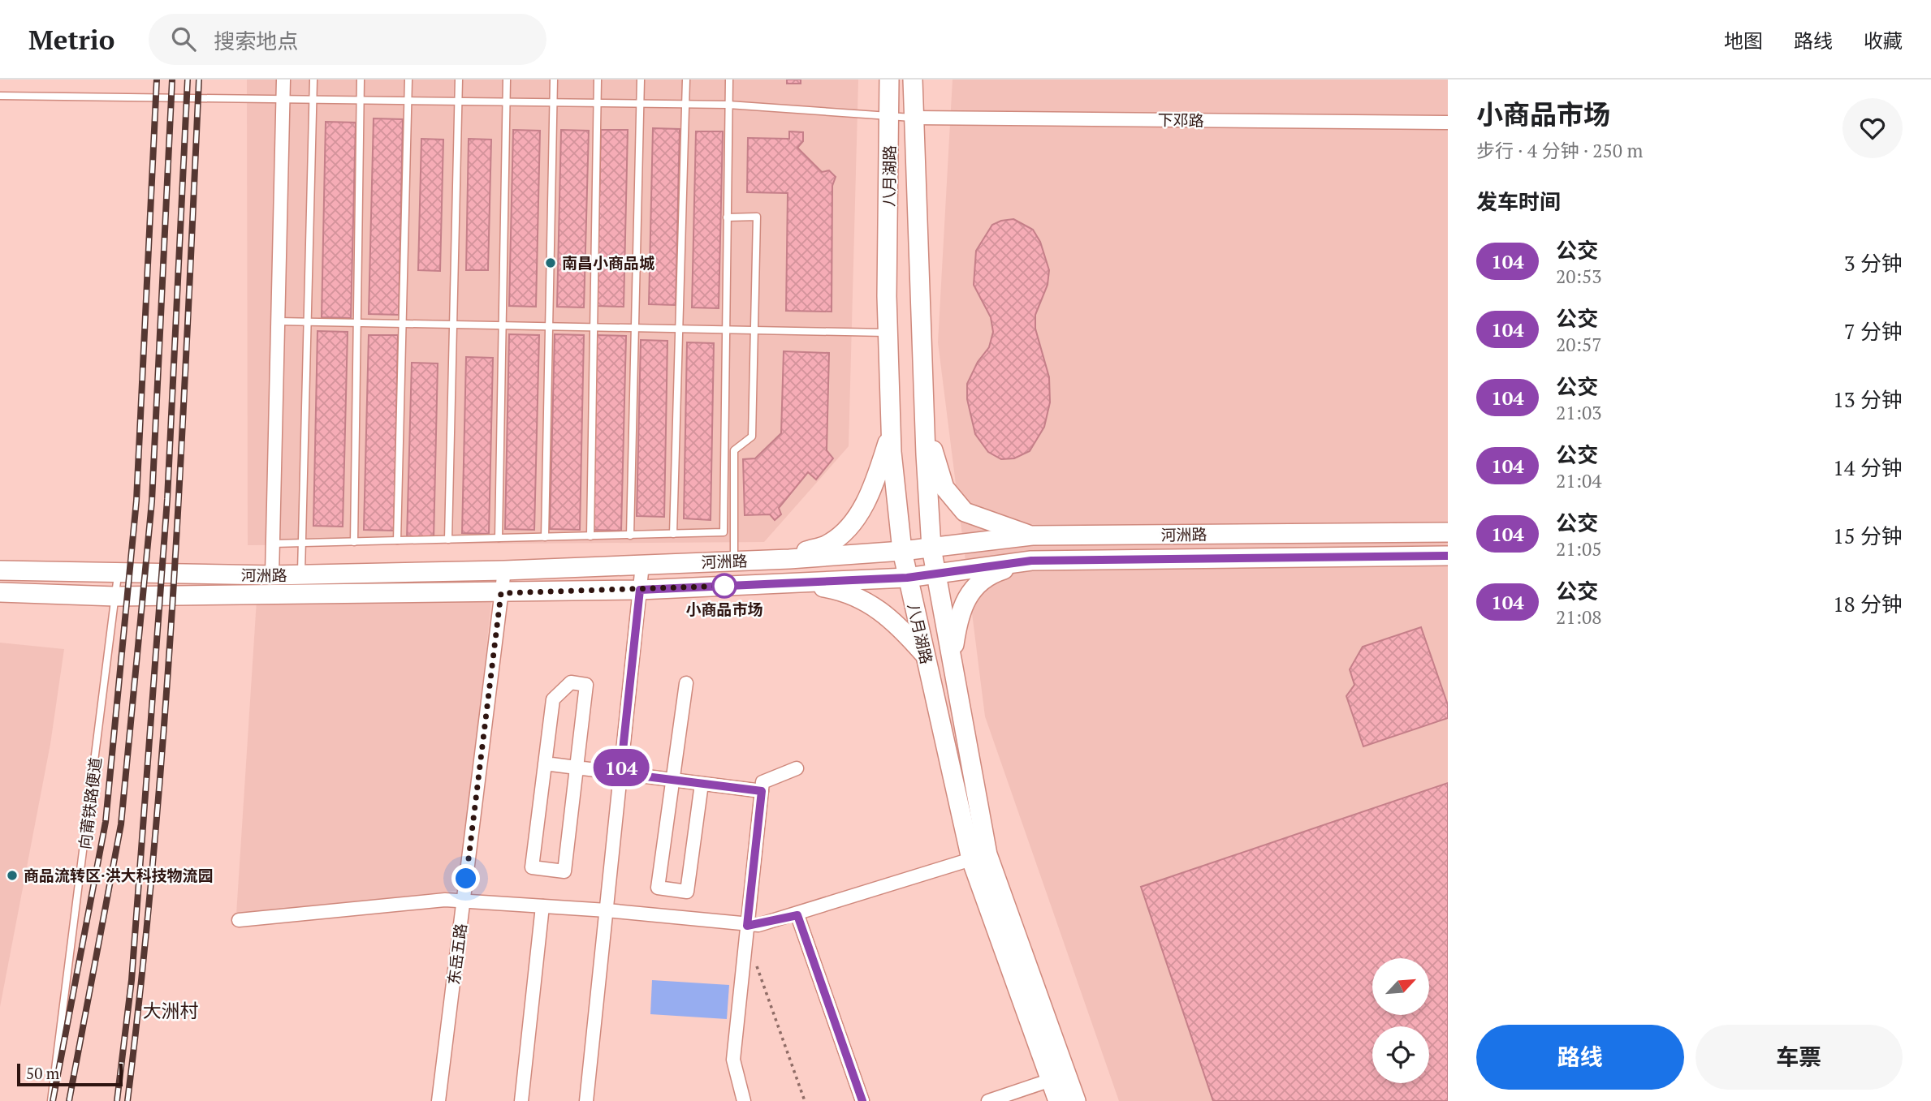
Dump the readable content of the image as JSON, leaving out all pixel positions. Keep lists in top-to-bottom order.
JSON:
{
  "streets": {
    "main road": ["八月湖路", "河洲路"],
    "street": ["下邓路", "东岳五路"],
    "lane": ["向莆铁路便道"]
  },
  "crossings": [
    ["下邓路", "八月湖路"],
    ["八月湖路", "河洲路"],
    ["河洲路", "向莆铁路便道"],
    ["河洲路", "东岳五路"]
  ],
  "districts": ["大洲村"],
  "places": ["南昌小商品城", "小商品市场", "商品流转区·洪大科技物流园"],
  "lines": ["bus line 104"],
  "scale_bar": "50 m",
  "north": "top right",
  "page": {
    "header": "Metrio",
    "search": "搜索地点",
    "nav": ["地图", "路线", "收藏"],
    "on_map": "104",
    "heading": [
      ["小商品市场", "步行 · 4 分钟 · 250 m"],
      "发车时间"
    ],
    "list": [
      {
        "mark": "104",
        "name": "公交",
        "note": "20:53",
        "value": "3 分钟"
      },
      {
        "mark": "104",
        "name": "公交",
        "note": "20:57",
        "value": "7 分钟"
      },
      {
        "mark": "104",
        "name": "公交",
        "note": "21:03",
        "value": "13 分钟"
      },
      {
        "mark": "104",
        "name": "公交",
        "note": "21:04",
        "value": "14 分钟"
      },
      {
        "mark": "104",
        "name": "公交",
        "note": "21:05",
        "value": "15 分钟"
      },
      {
        "mark": "104",
        "name": "公交",
        "note": "21:08",
        "value": "18 分钟"
      }
    ],
    "buttons": ["路线", "车票"],
    "scale": "50 m"
  }
}
